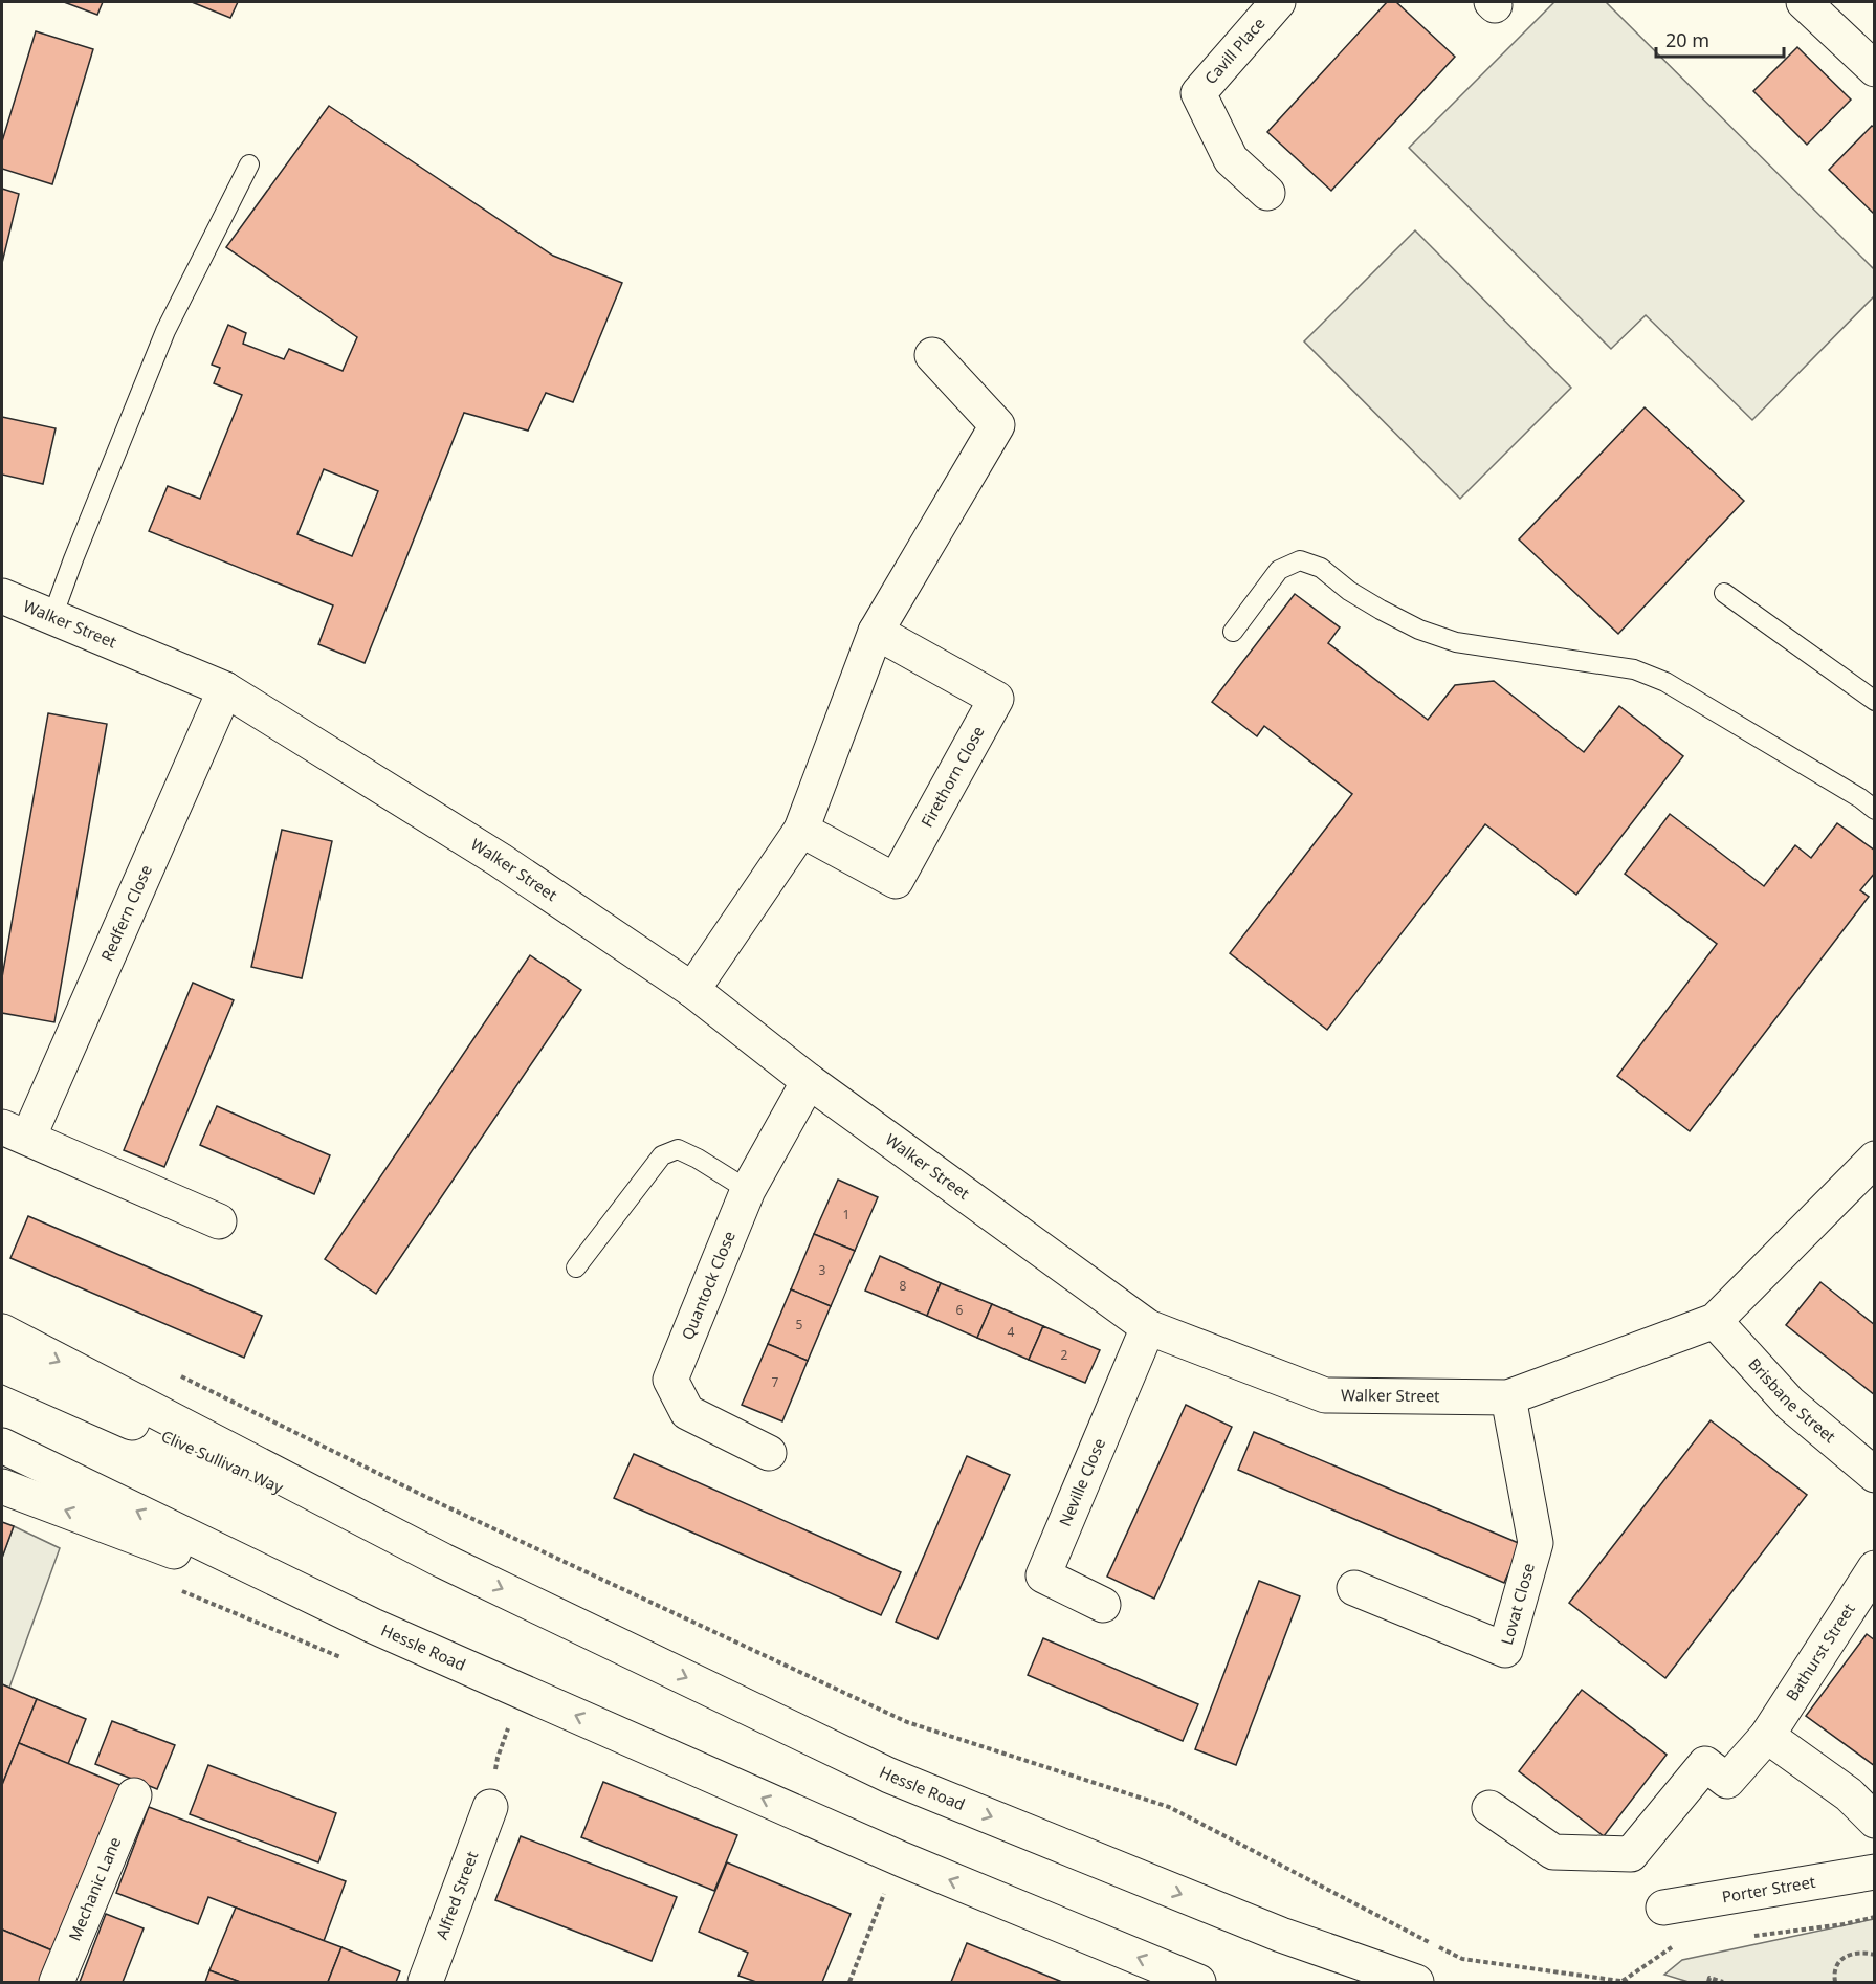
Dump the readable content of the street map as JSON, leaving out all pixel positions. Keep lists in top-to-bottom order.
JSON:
{
  "streets": {
    "main road": [
      "Cavill Place",
      "Walker Street",
      "Firethorn Close",
      "Redfern Close",
      "Quantock Close",
      "Brisbane Street",
      "Clive Sullivan Way",
      "Neville Close",
      "Lovat Close",
      "Hessle Road",
      "Bathurst Street",
      "Mechanic Lane",
      "Porter Street",
      "Alfred Street"
    ]
  },
  "crossings": [
    ["Walker Street", "Redfern Close"],
    ["Walker Street", "Quantock Close"],
    ["Walker Street", "Brisbane Street"],
    ["Walker Street", "Neville Close"],
    ["Walker Street", "Lovat Close"],
    ["Clive Sullivan Way", "Hessle Road"]
  ],
  "house_numbers": [
    "1",
    "3",
    "8",
    "6",
    "5",
    "4",
    "2",
    "7"
  ],
  "scale_bar": "20 m"
}
